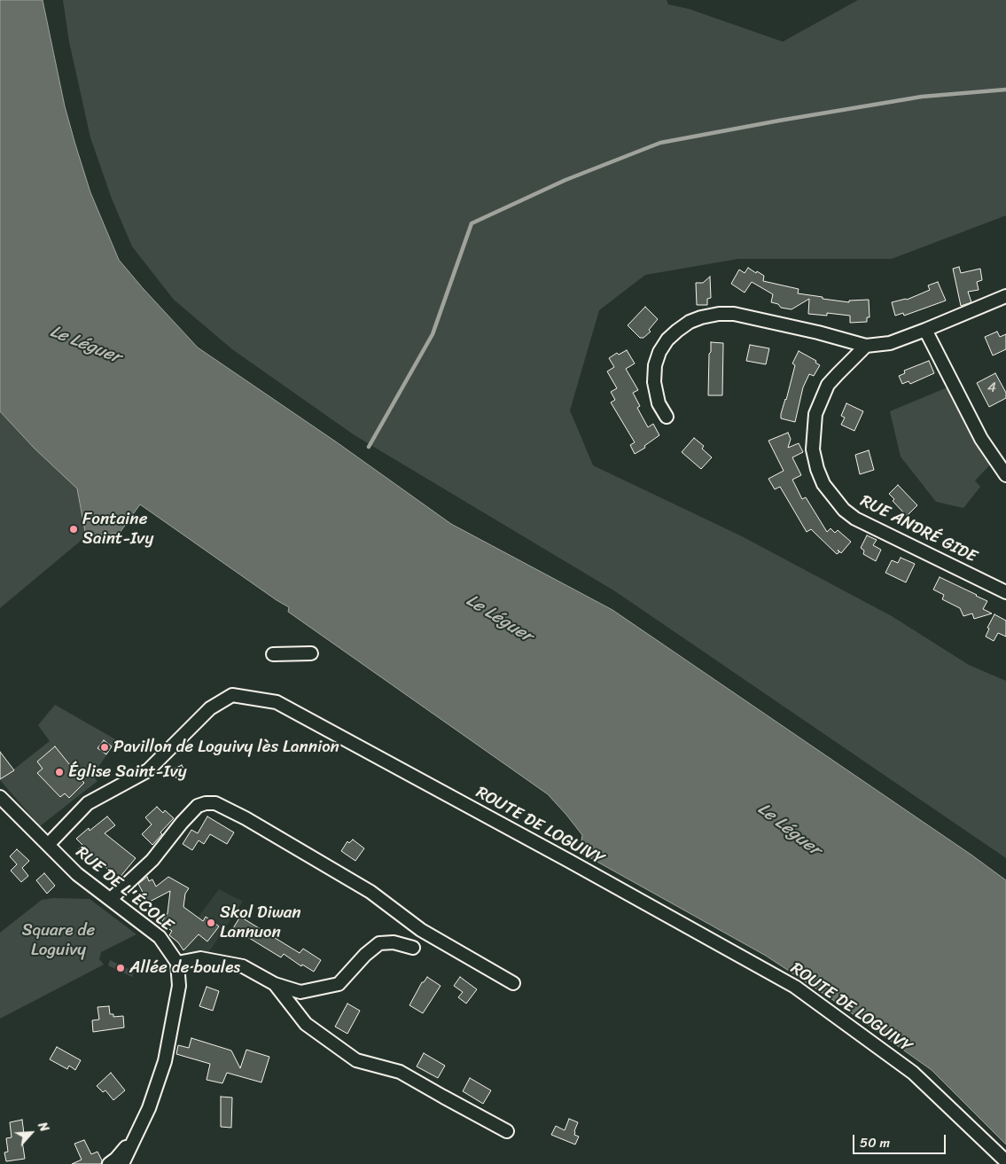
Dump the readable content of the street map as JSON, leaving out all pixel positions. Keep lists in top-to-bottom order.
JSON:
{
  "streets": {
    "street": ["RUE ANDRÉ GIDE", "ROUTE DE LOGUIVY", "RUE DE L'ÉCOLE"]
  },
  "crossings": [
    ["ROUTE DE LOGUIVY", "RUE DE L'ÉCOLE"]
  ],
  "water": ["Le Léguer"],
  "parks": ["Square de Loguivy"],
  "places": [
    "Fontaine Saint-Ivy",
    "Pavillon de Loguivy lès Lannion",
    "Église Saint-Ivy",
    "Skol Diwan Lannuon",
    "Allée de boules"
  ],
  "house_numbers": ["4"],
  "scale_bar": "50 m",
  "north": "top right"
}
